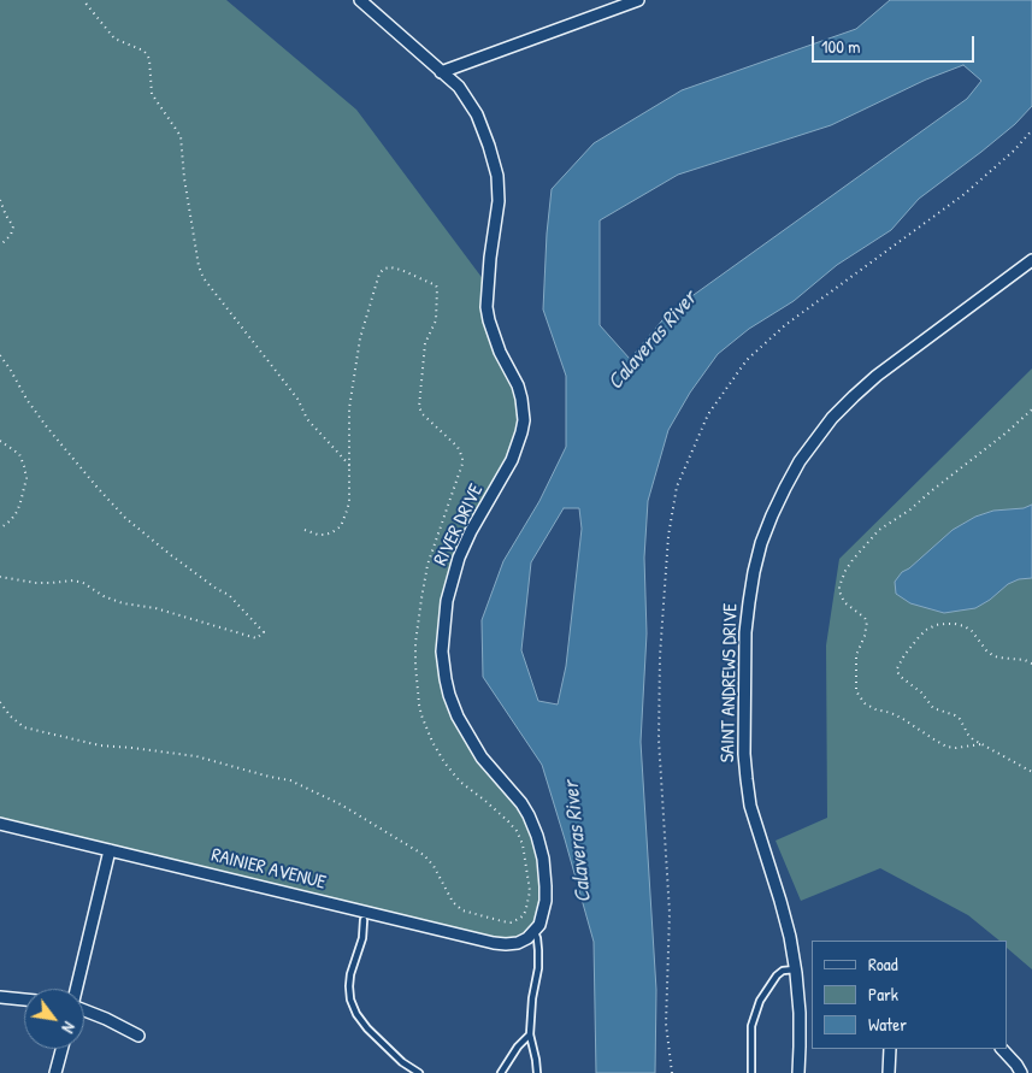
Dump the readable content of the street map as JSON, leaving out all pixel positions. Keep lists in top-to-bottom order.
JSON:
{
  "streets": {
    "street": ["RIVER DRIVE", "SAINT ANDREWS DRIVE", "RAINIER AVENUE"]
  },
  "crossings": [
    ["RIVER DRIVE", "RAINIER AVENUE"]
  ],
  "water": ["Calaveras River"],
  "legend": ["Road", "Park", "Water"],
  "scale_bar": "100 m",
  "north": "bottom right"
}
